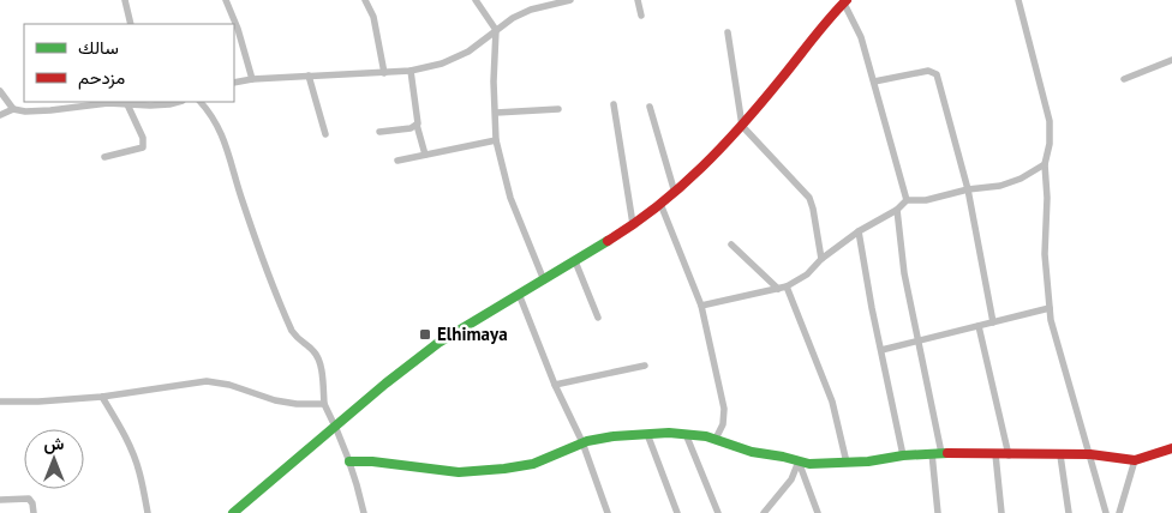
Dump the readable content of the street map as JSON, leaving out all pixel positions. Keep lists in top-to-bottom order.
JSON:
{
  "places": {
    "transit": ["Elhimaya"]
  },
  "legend": ["سالك", "مزدحم"],
  "north": "top"
}
